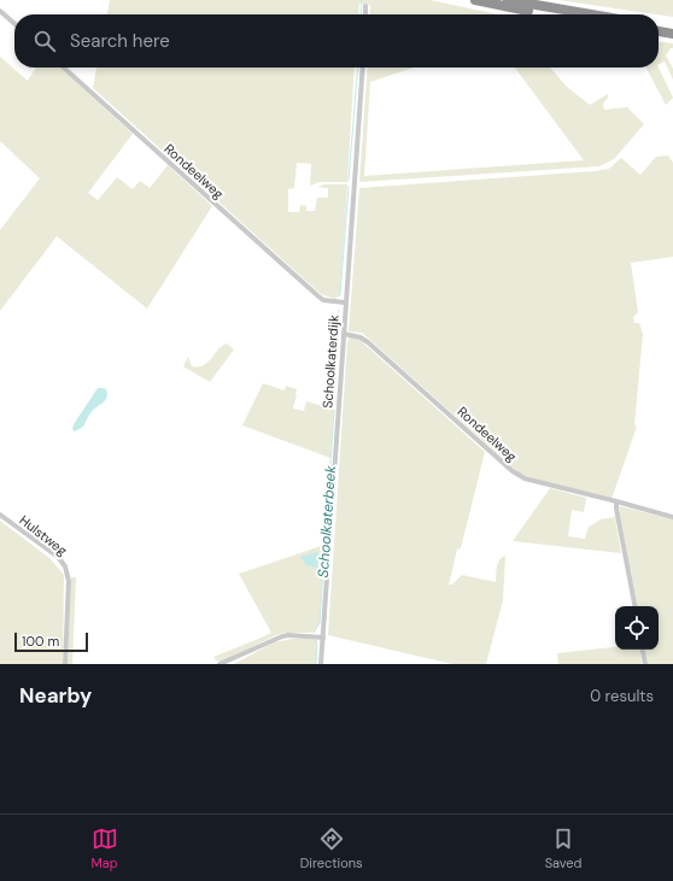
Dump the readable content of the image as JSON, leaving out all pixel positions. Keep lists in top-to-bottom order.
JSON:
{
  "streets": {
    "street": ["Rondeelweg", "Schoolkaterdijk", "Hulstweg"]
  },
  "crossings": [
    ["Rondeelweg", "Schoolkaterdijk"]
  ],
  "water": ["Schoolkaterbeek"],
  "scale_bar": "100 m",
  "page": {
    "search": "Search here",
    "scale": "100 m",
    "heading": ["Nearby", "0 results"],
    "nav": ["Map", "Directions", "Saved"]
  }
}
